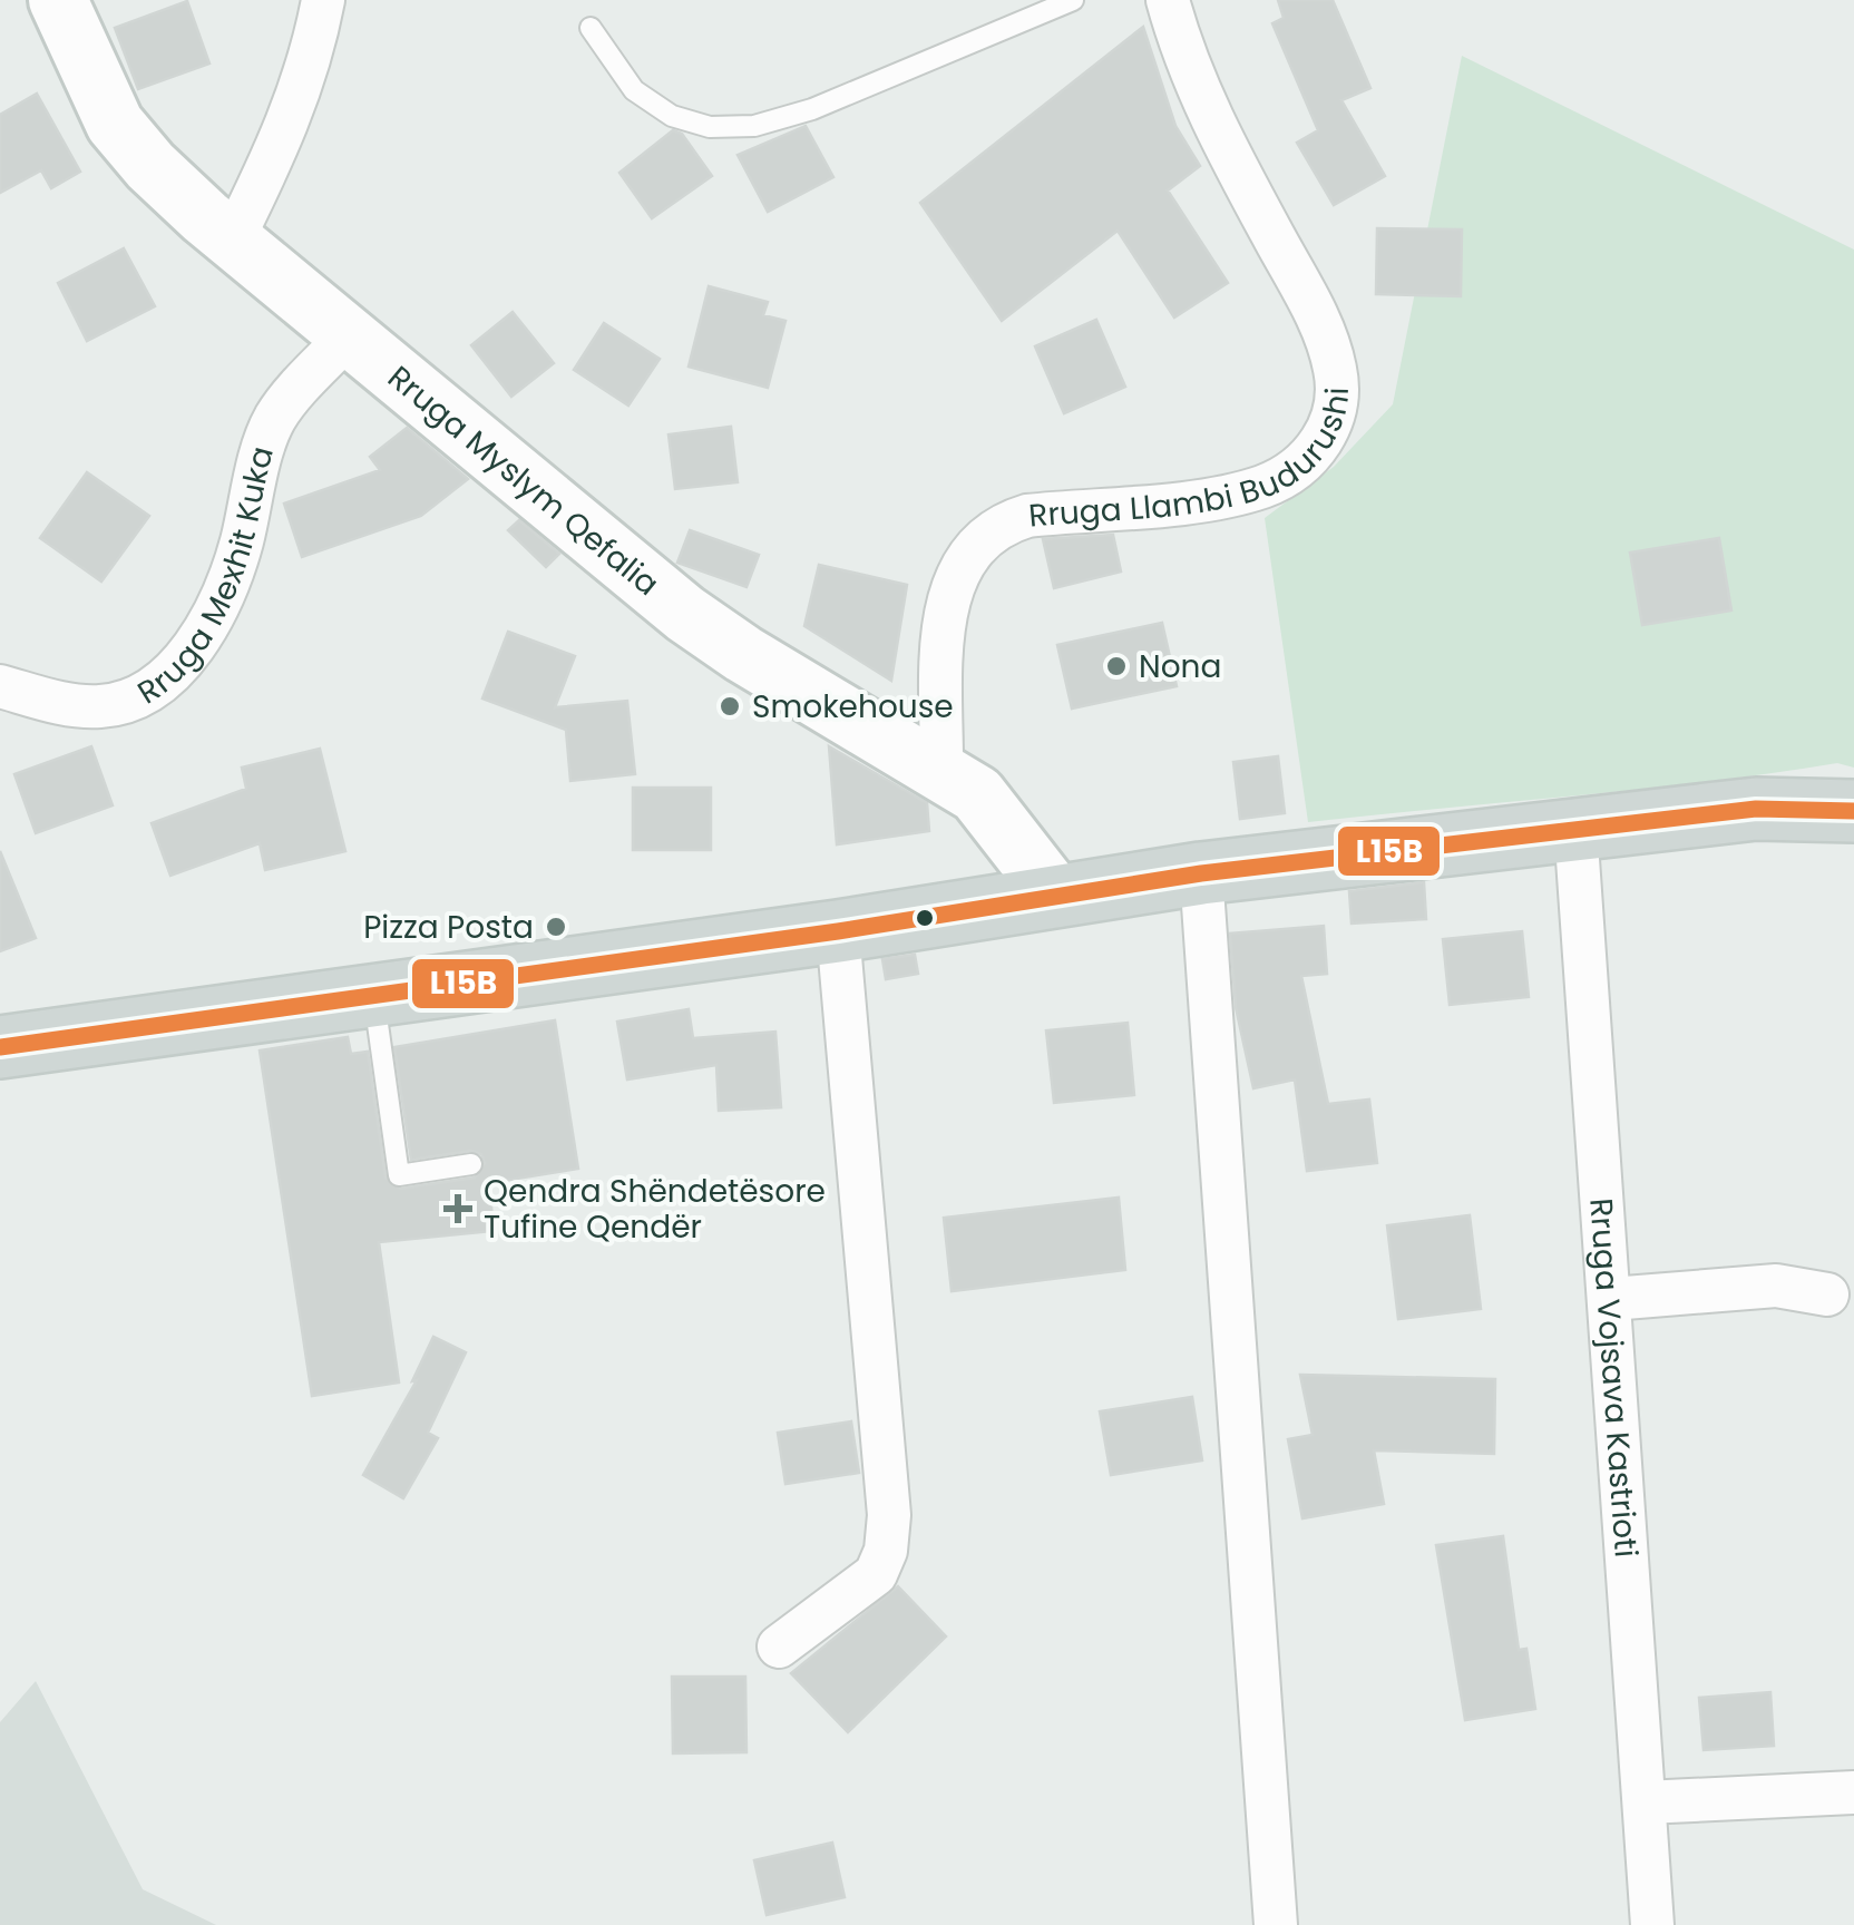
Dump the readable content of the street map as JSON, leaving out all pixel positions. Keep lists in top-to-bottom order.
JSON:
{
  "streets": {
    "street": [
      "Rruga Llambi Budurushi",
      "Rruga Myslym Qefalia",
      "Rruga Mexhit Kuka",
      "Rruga Vojsava Kastrioti"
    ]
  },
  "crossings": [
    ["Rruga Llambi Budurushi", "Rruga Myslym Qefalia"],
    ["Rruga Myslym Qefalia", "Rruga Mexhit Kuka"]
  ],
  "places": {
    "other": ["Nona", "Smokehouse", "Pizza Posta"],
    "health": ["Qendra Shëndetësore Tufine Qendër"]
  },
  "lines": ["transit line L15B"]
}
